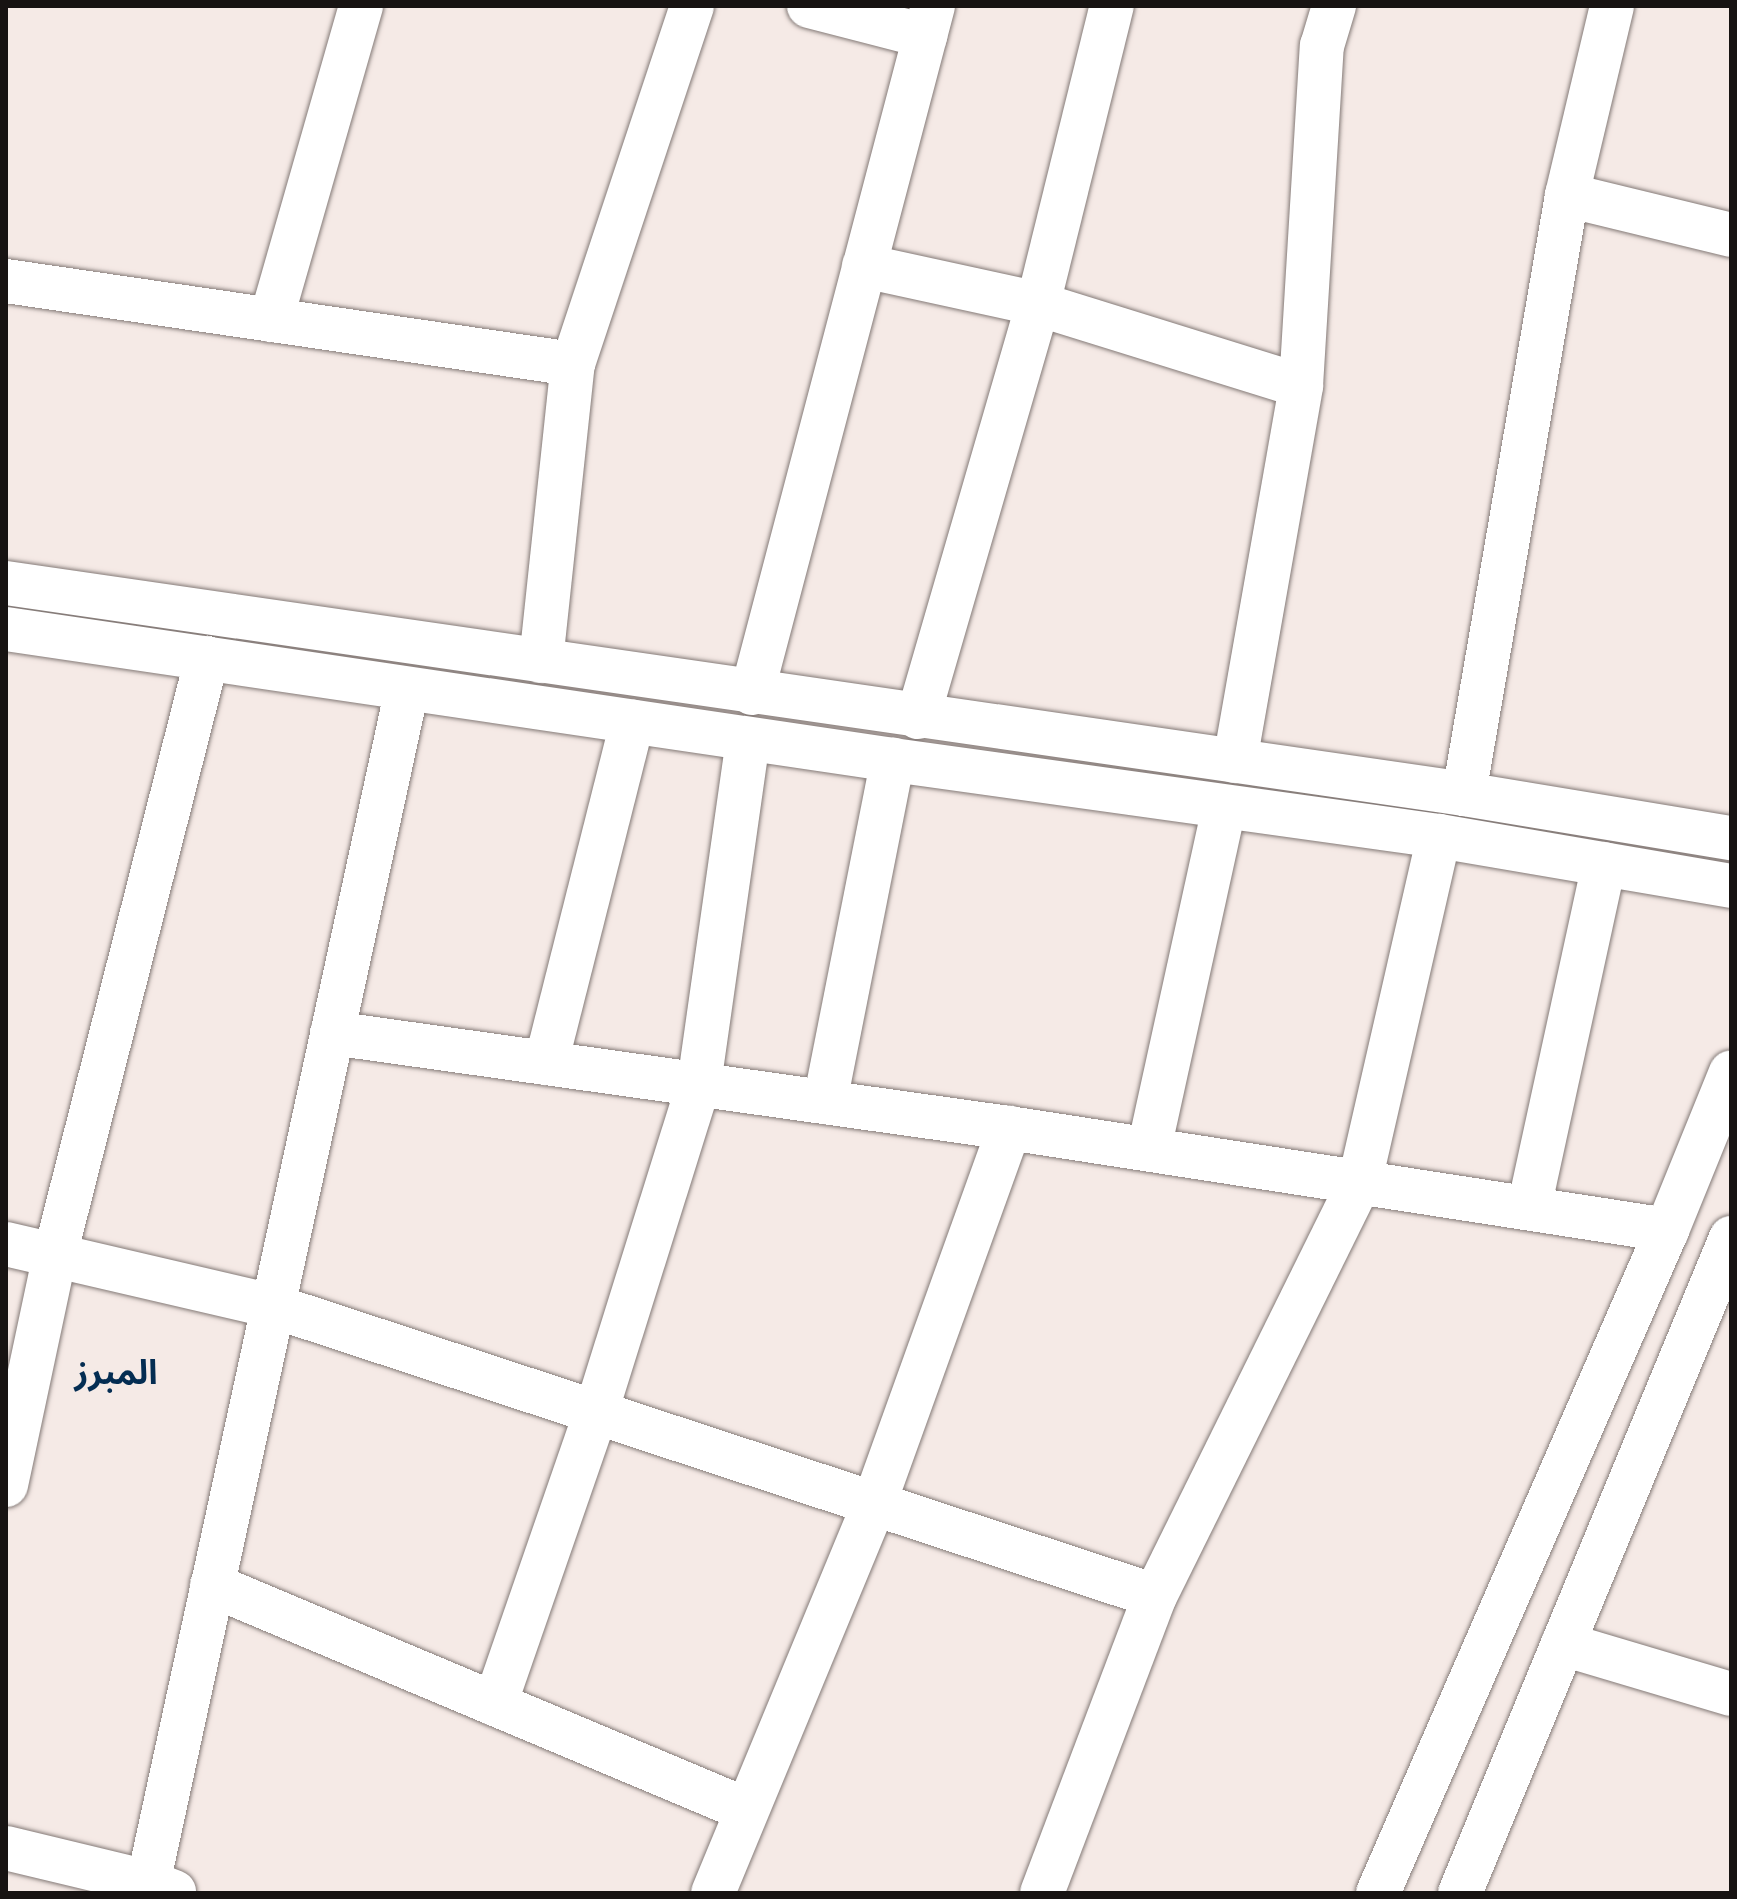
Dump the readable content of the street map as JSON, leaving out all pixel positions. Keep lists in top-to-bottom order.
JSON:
{
  "districts": ["المبرز"]
}
